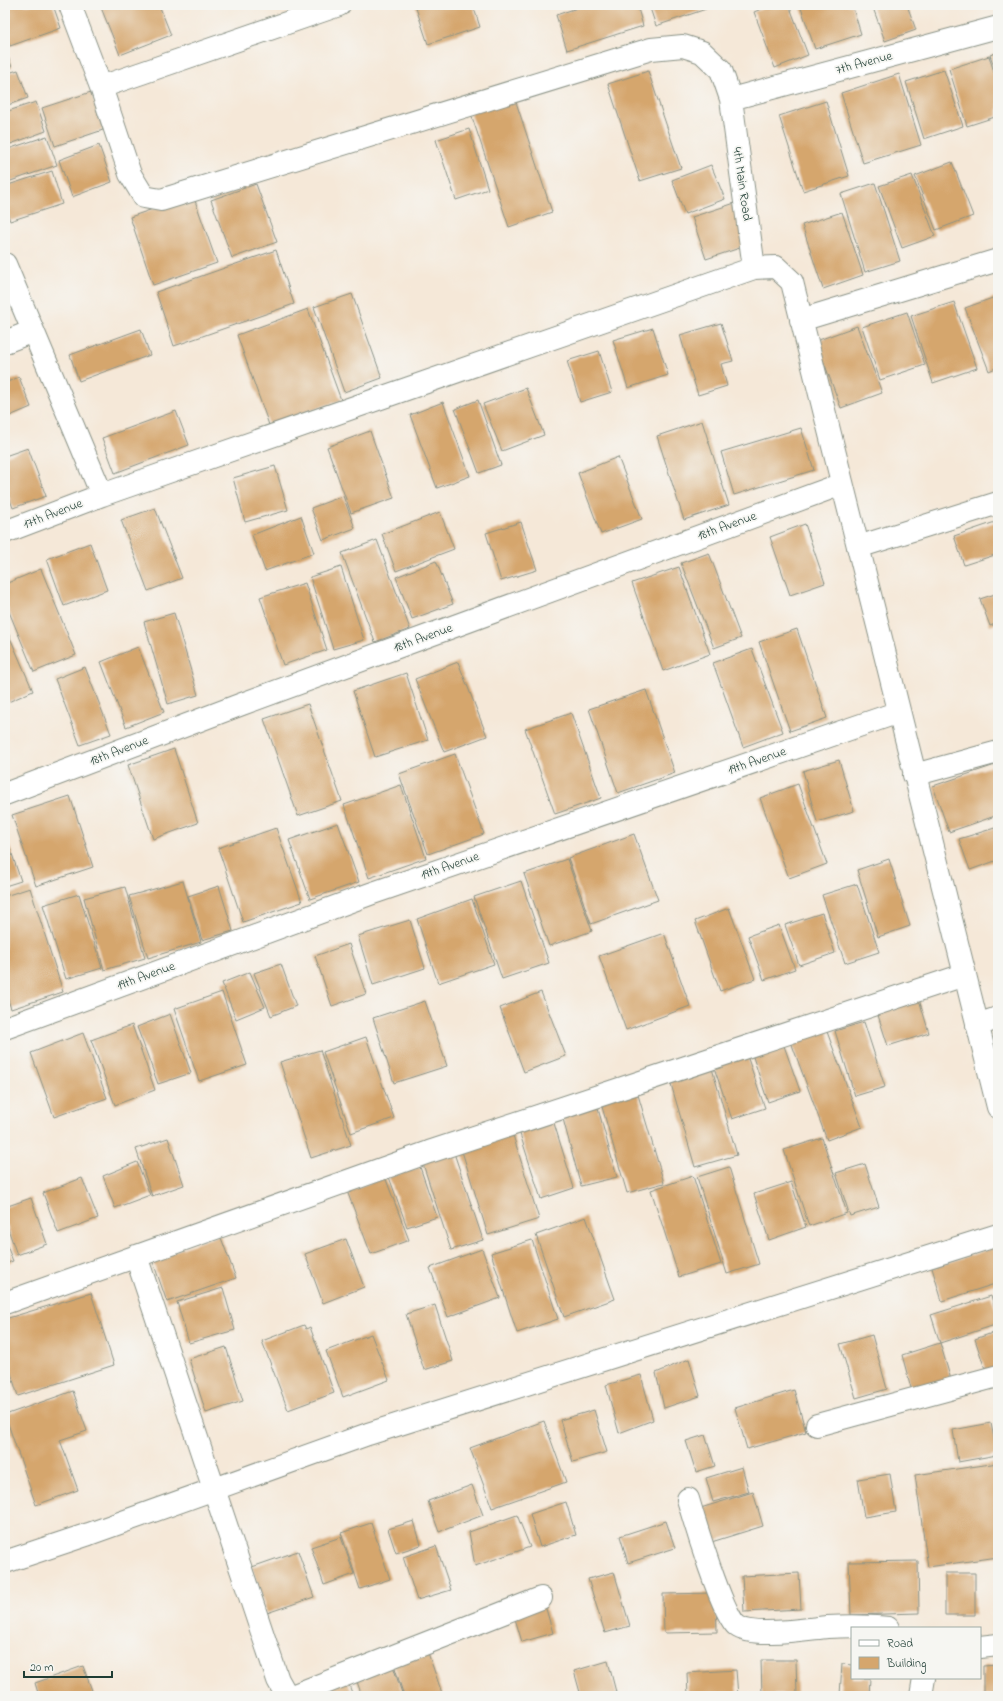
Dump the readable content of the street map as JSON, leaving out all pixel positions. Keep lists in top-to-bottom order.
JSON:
{
  "streets": {
    "street": [
      "7th Avenue",
      "4th Main Road",
      "17th Avenue",
      "18th Avenue",
      "19th Avenue"
    ]
  },
  "crossings": [
    ["7th Avenue", "4th Main Road"],
    ["4th Main Road", "17th Avenue"],
    ["17th Avenue", "18th Avenue"],
    ["17th Avenue", "19th Avenue"]
  ],
  "legend": ["Road", "Building"],
  "scale_bar": "20 m"
}
